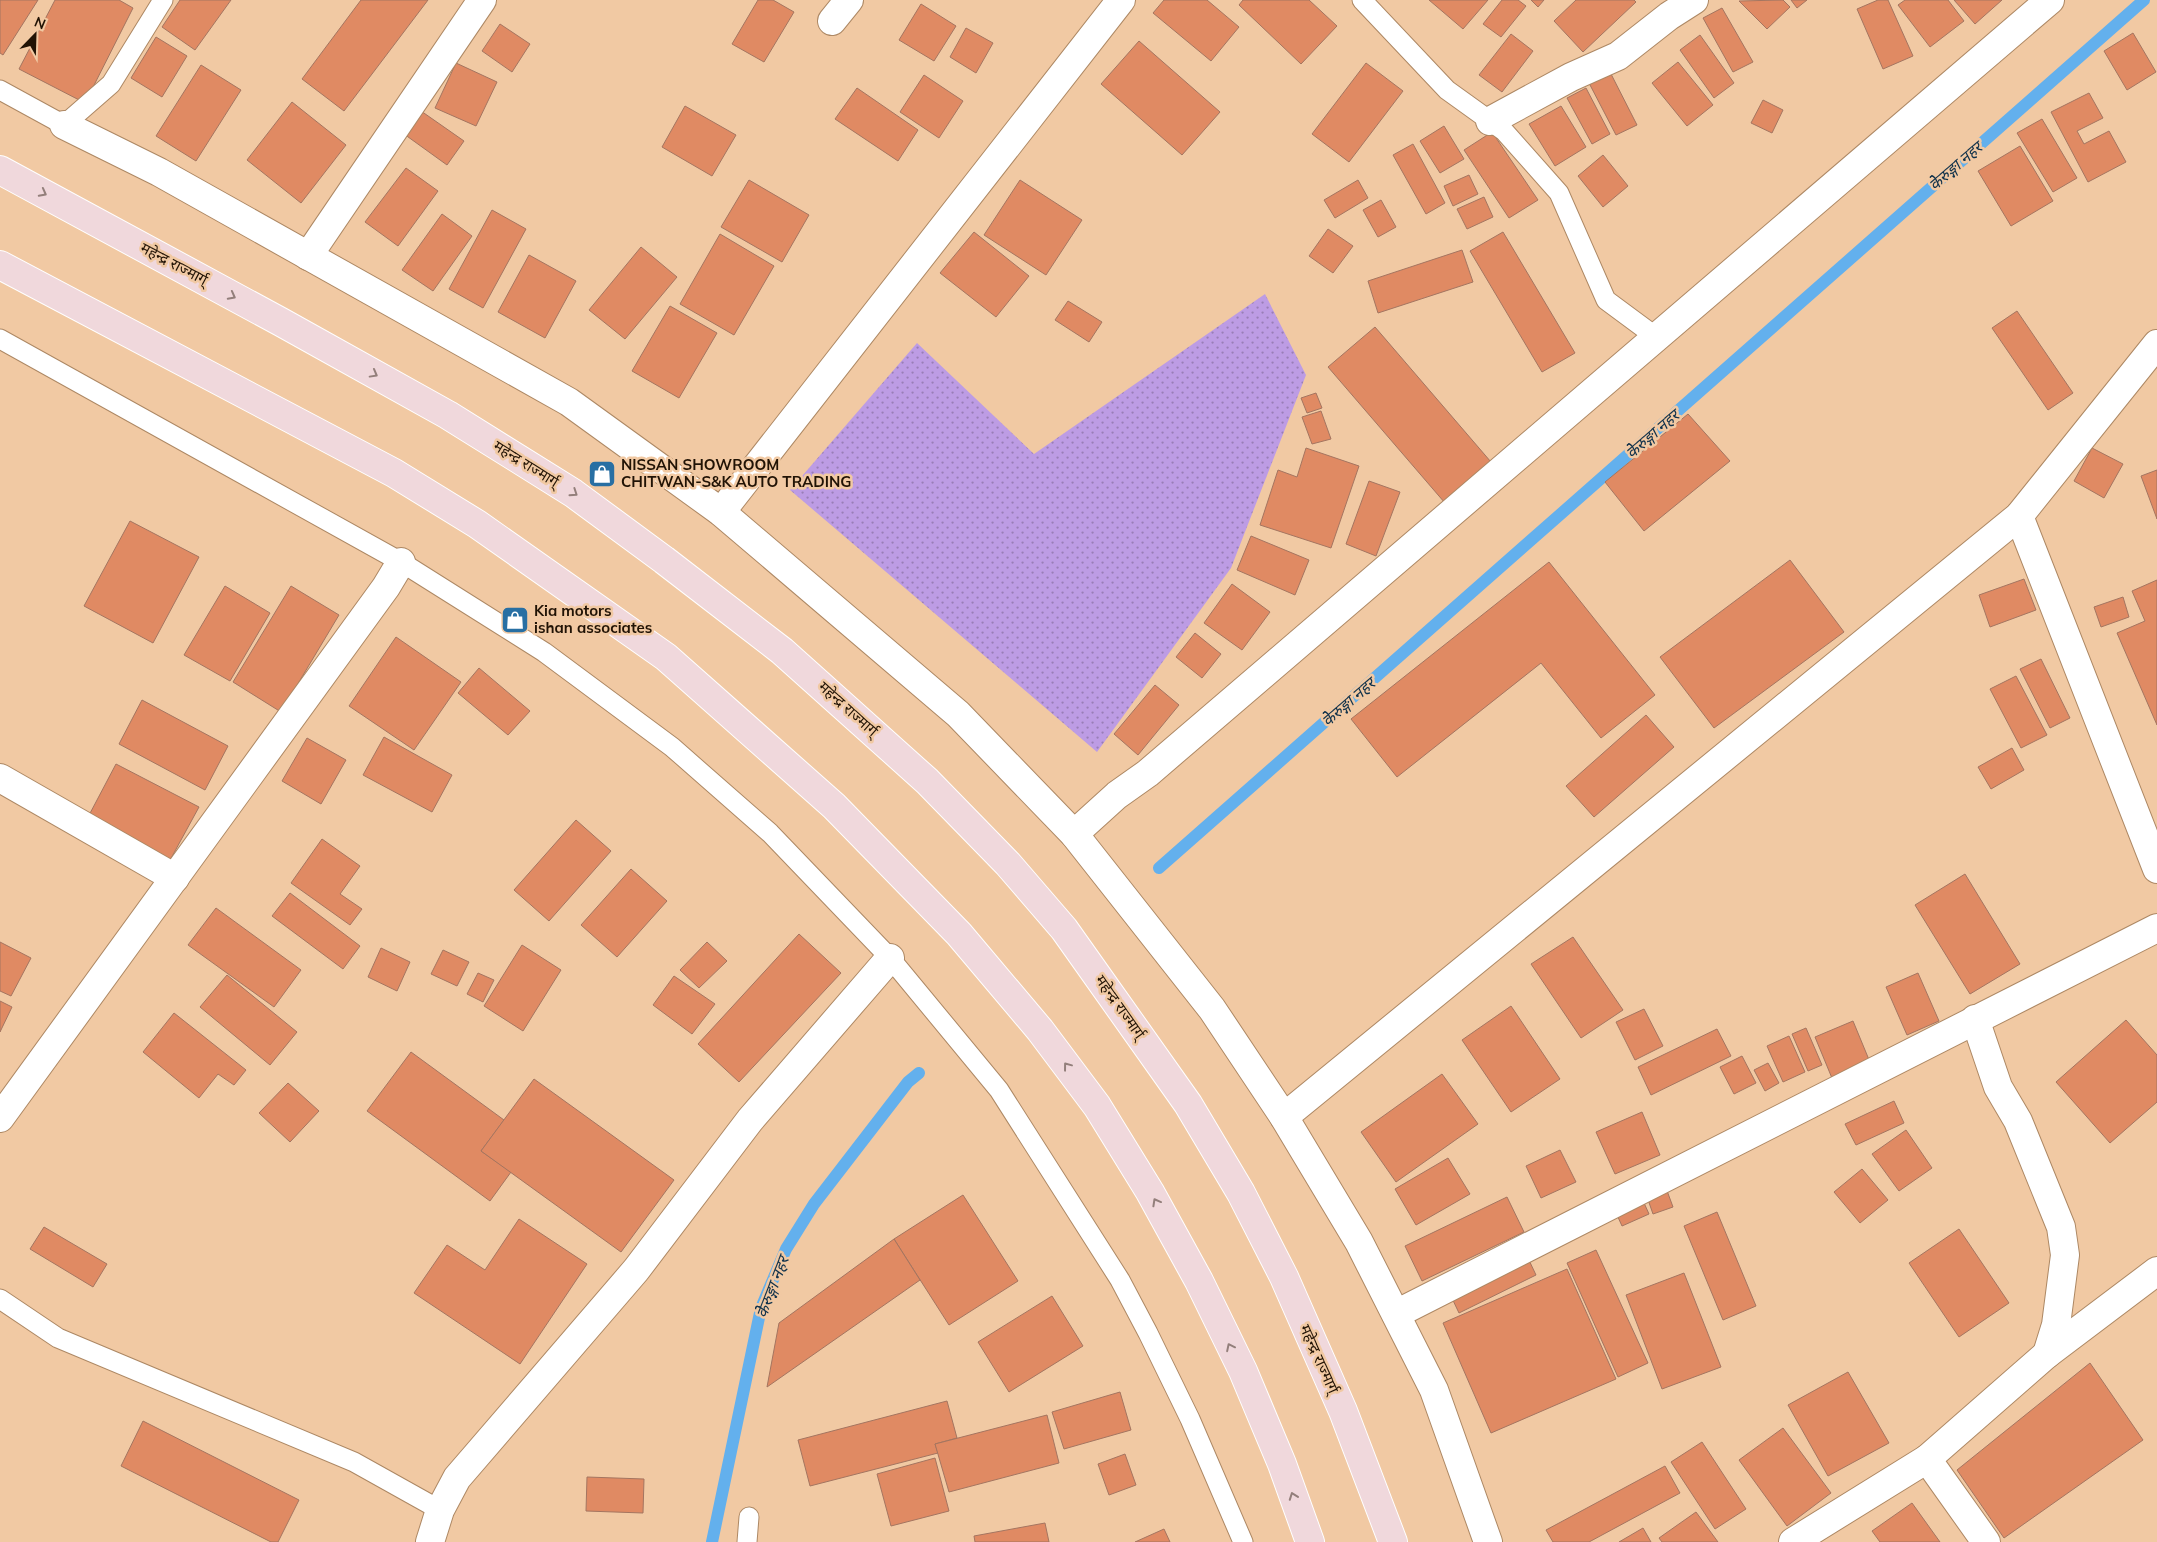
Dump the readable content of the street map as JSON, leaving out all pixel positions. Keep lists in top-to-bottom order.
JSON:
{
  "streets": {
    "highway": ["महेन्द्र राज्मार्ग्"]
  },
  "water": ["केेरुङ्गा नहर"],
  "places": {
    "shop": ["NISSAN SHOWROOM CHITWAN-S&K AUTO TRADING", "Kia motors ishan associates"]
  },
  "north": "top right"
}
